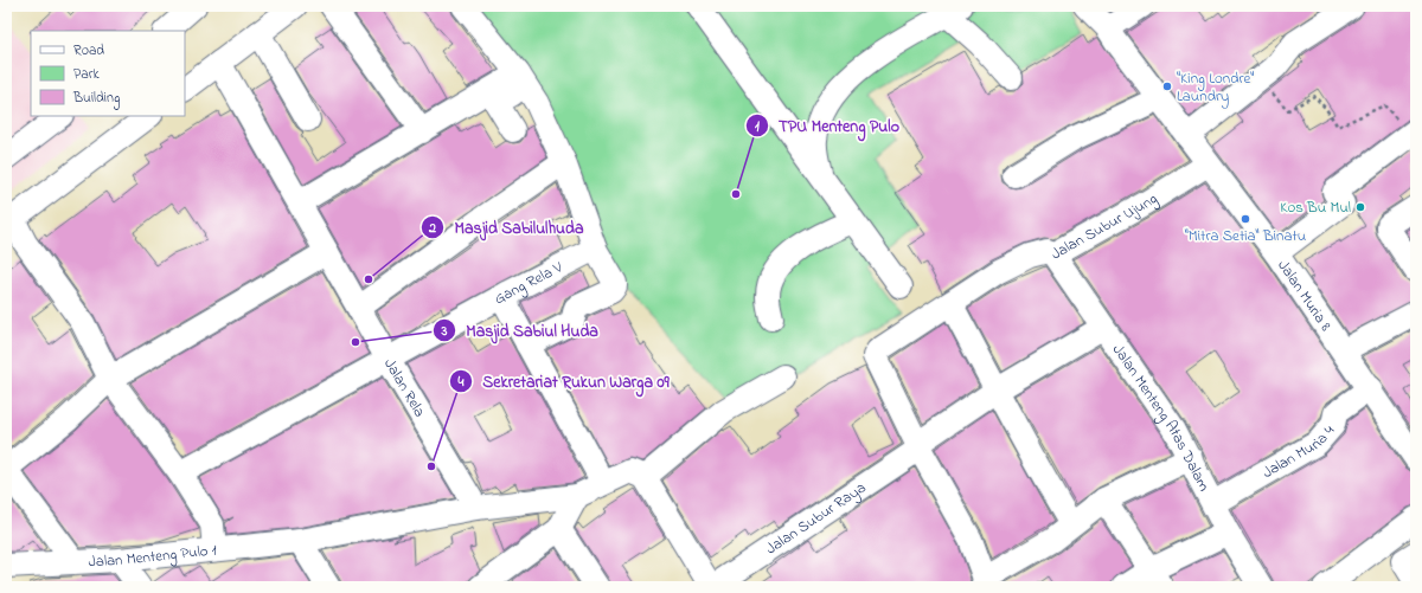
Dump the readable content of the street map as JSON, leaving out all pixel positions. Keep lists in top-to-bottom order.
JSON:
{
  "streets": {
    "street": [
      "Jalan Subur Ujung",
      "Gang Rela V",
      "Jalan Muria 8",
      "Jalan Rela",
      "Jalan Menteng Atas Dalam",
      "Jalan Muria 4",
      "Jalan Subur Raya",
      "Jalan Menteng Pulo 1"
    ]
  },
  "crossings": [
    ["Jalan Subur Ujung", "Jalan Muria 8"],
    ["Jalan Subur Ujung", "Jalan Menteng Atas Dalam"],
    ["Jalan Subur Ujung", "Jalan Subur Raya"],
    ["Gang Rela V", "Jalan Rela"],
    ["Jalan Muria 8", "Jalan Muria 4"],
    ["Jalan Rela", "Jalan Menteng Pulo 1"],
    ["Jalan Menteng Atas Dalam", "Jalan Muria 4"]
  ],
  "places": [
    "\"King Londre\" Laundry",
    "TPU Menteng Pulo",
    "Kos Bu Mul",
    "\"Mitra Setia\" Binatu",
    "Masjid Sabilulhuda",
    "Masjid Sabiul Huda",
    "Sekretariat Rukun Warga 09"
  ],
  "legend": ["Road", "Park", "Building"]
}
